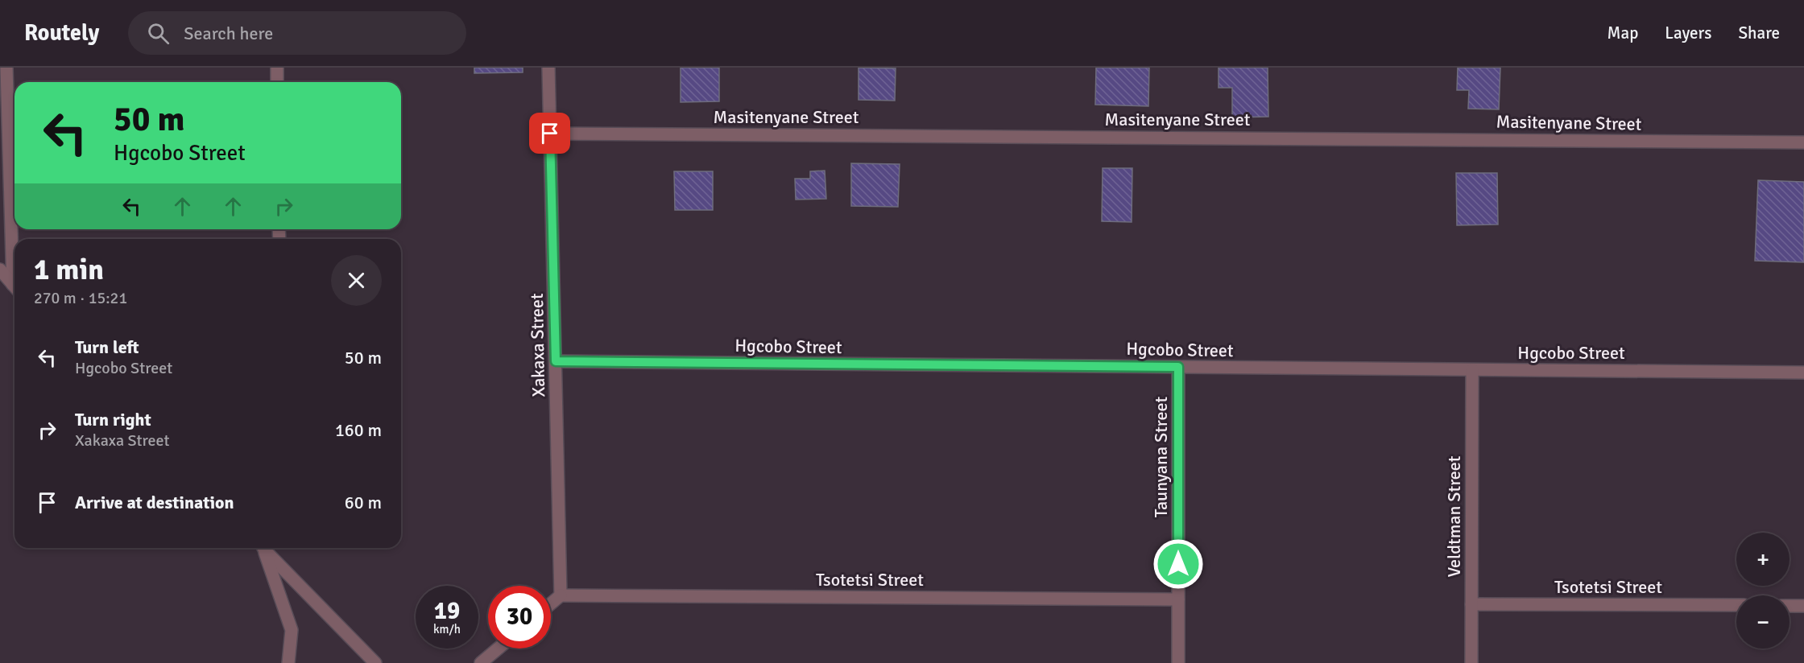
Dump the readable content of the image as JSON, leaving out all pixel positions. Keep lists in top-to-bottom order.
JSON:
{
  "streets": {
    "street": [
      "Masitenyane Street",
      "Xakaxa Street",
      "Hgcobo Street",
      "Taunyana Street",
      "Veldtman Street",
      "Tsotetsi Street"
    ]
  },
  "crossings": [
    ["Masitenyane Street", "Xakaxa Street"],
    ["Xakaxa Street", "Hgcobo Street"],
    ["Xakaxa Street", "Tsotetsi Street"],
    ["Hgcobo Street", "Taunyana Street"],
    ["Hgcobo Street", "Veldtman Street"],
    ["Taunyana Street", "Tsotetsi Street"],
    ["Veldtman Street", "Tsotetsi Street"]
  ],
  "page": {
    "header": "Routely",
    "search": "Search here",
    "nav": ["Map", "Layers", "Share"],
    "turn": ["50 m", "Hgcobo Street"],
    "heading": ["1 min", "270 m · 15:21"],
    "list": [
      {
        "name": "Turn left",
        "note": "Hgcobo Street",
        "value": "50 m"
      },
      {
        "name": "Turn right",
        "note": "Xakaxa Street",
        "value": "160 m"
      },
      {
        "name": "Arrive at destination",
        "value": "60 m"
      }
    ],
    "map_buttons": ["+", "−"],
    "speed": "19 km/h",
    "limit": "30"
  }
}
